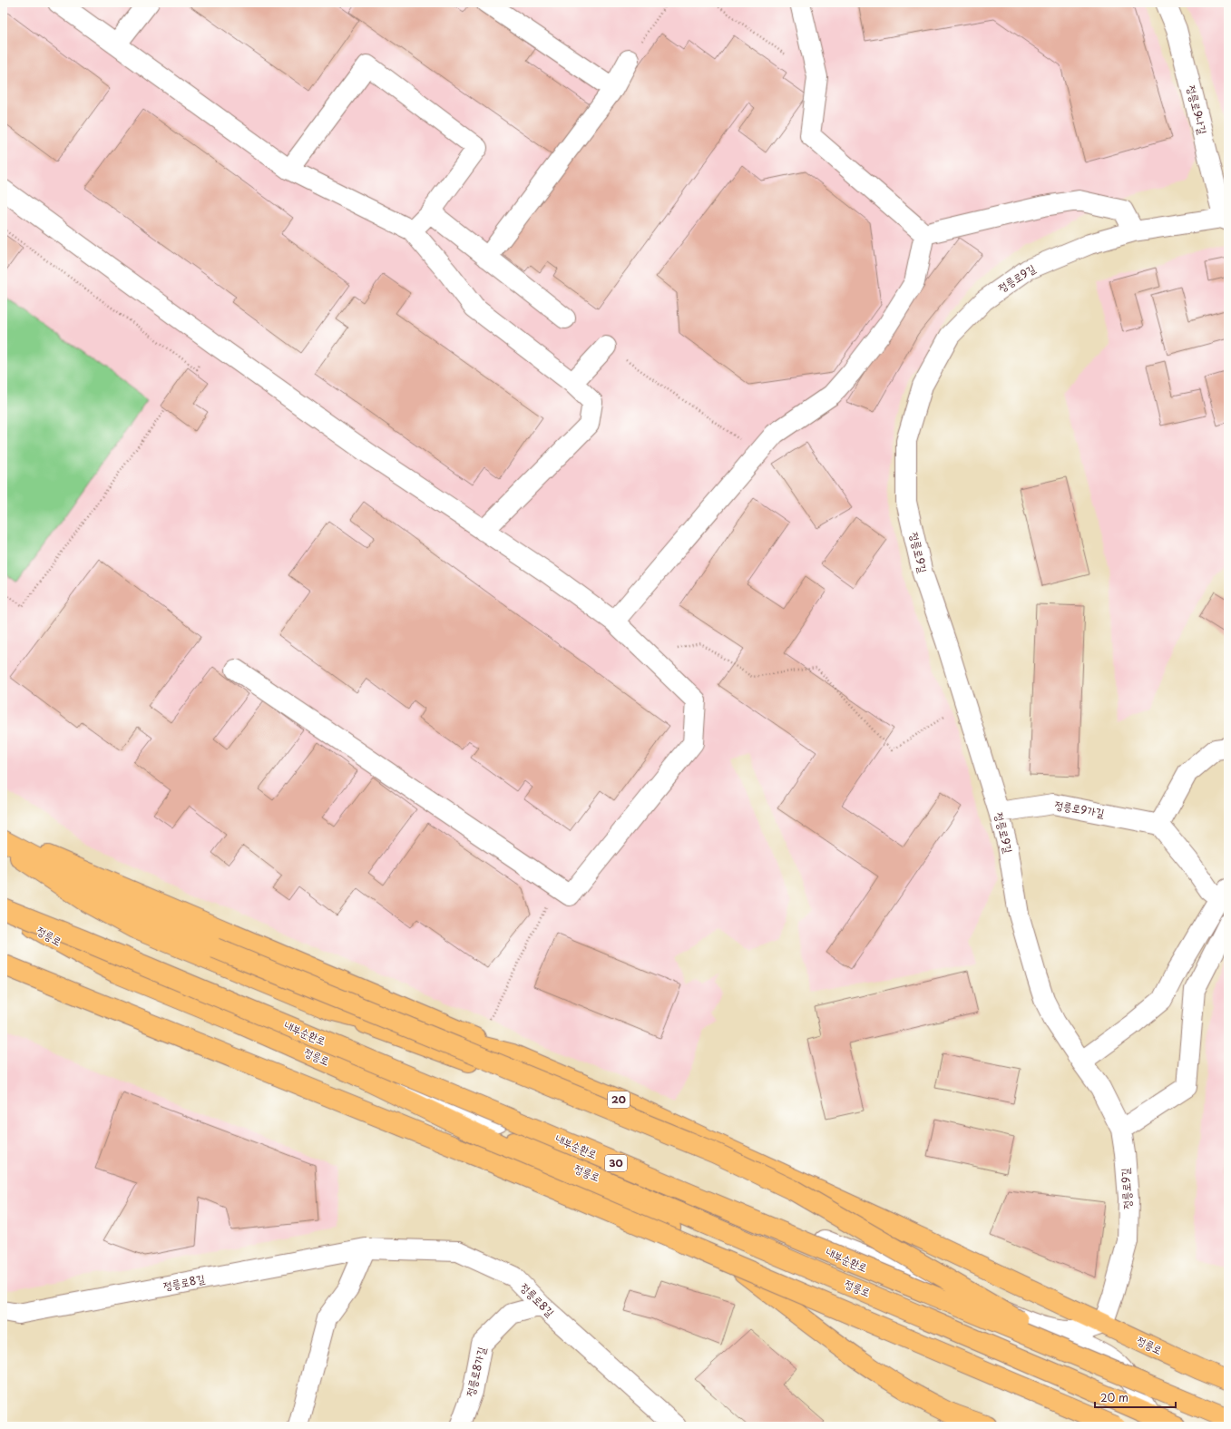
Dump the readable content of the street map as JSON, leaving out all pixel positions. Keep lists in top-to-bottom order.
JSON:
{
  "streets": {
    "main road": [
      "정릉로",
      "내부순환로",
      "20",
      "30"
    ],
    "street": [
      "정릉로9나길",
      "정릉로9길",
      "정릉로9가길",
      "정릉로8길",
      "정릉로8가길"
    ]
  },
  "crossings": [
    ["정릉로9나길", "정릉로9길"],
    ["정릉로9길", "정릉로9가길"],
    ["정릉로9길", "정릉로"],
    ["정릉로", "내부순환로"],
    ["정릉로8길", "정릉로8가길"]
  ],
  "scale_bar": "20 m"
}
